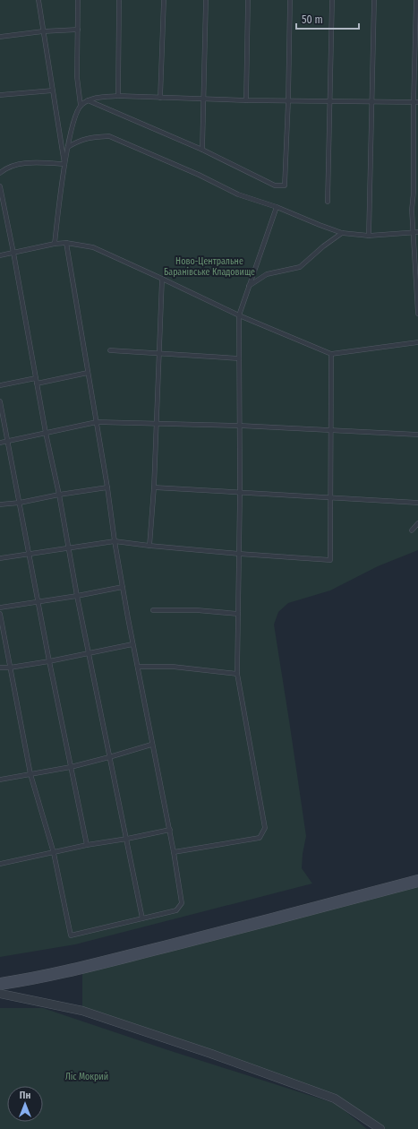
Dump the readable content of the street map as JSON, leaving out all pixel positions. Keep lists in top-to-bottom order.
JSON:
{
  "parks": ["Ново-Центральне Баранівське Кладовище", "Ліс Мокрий"],
  "scale_bar": "50 m",
  "north": "top"
}
